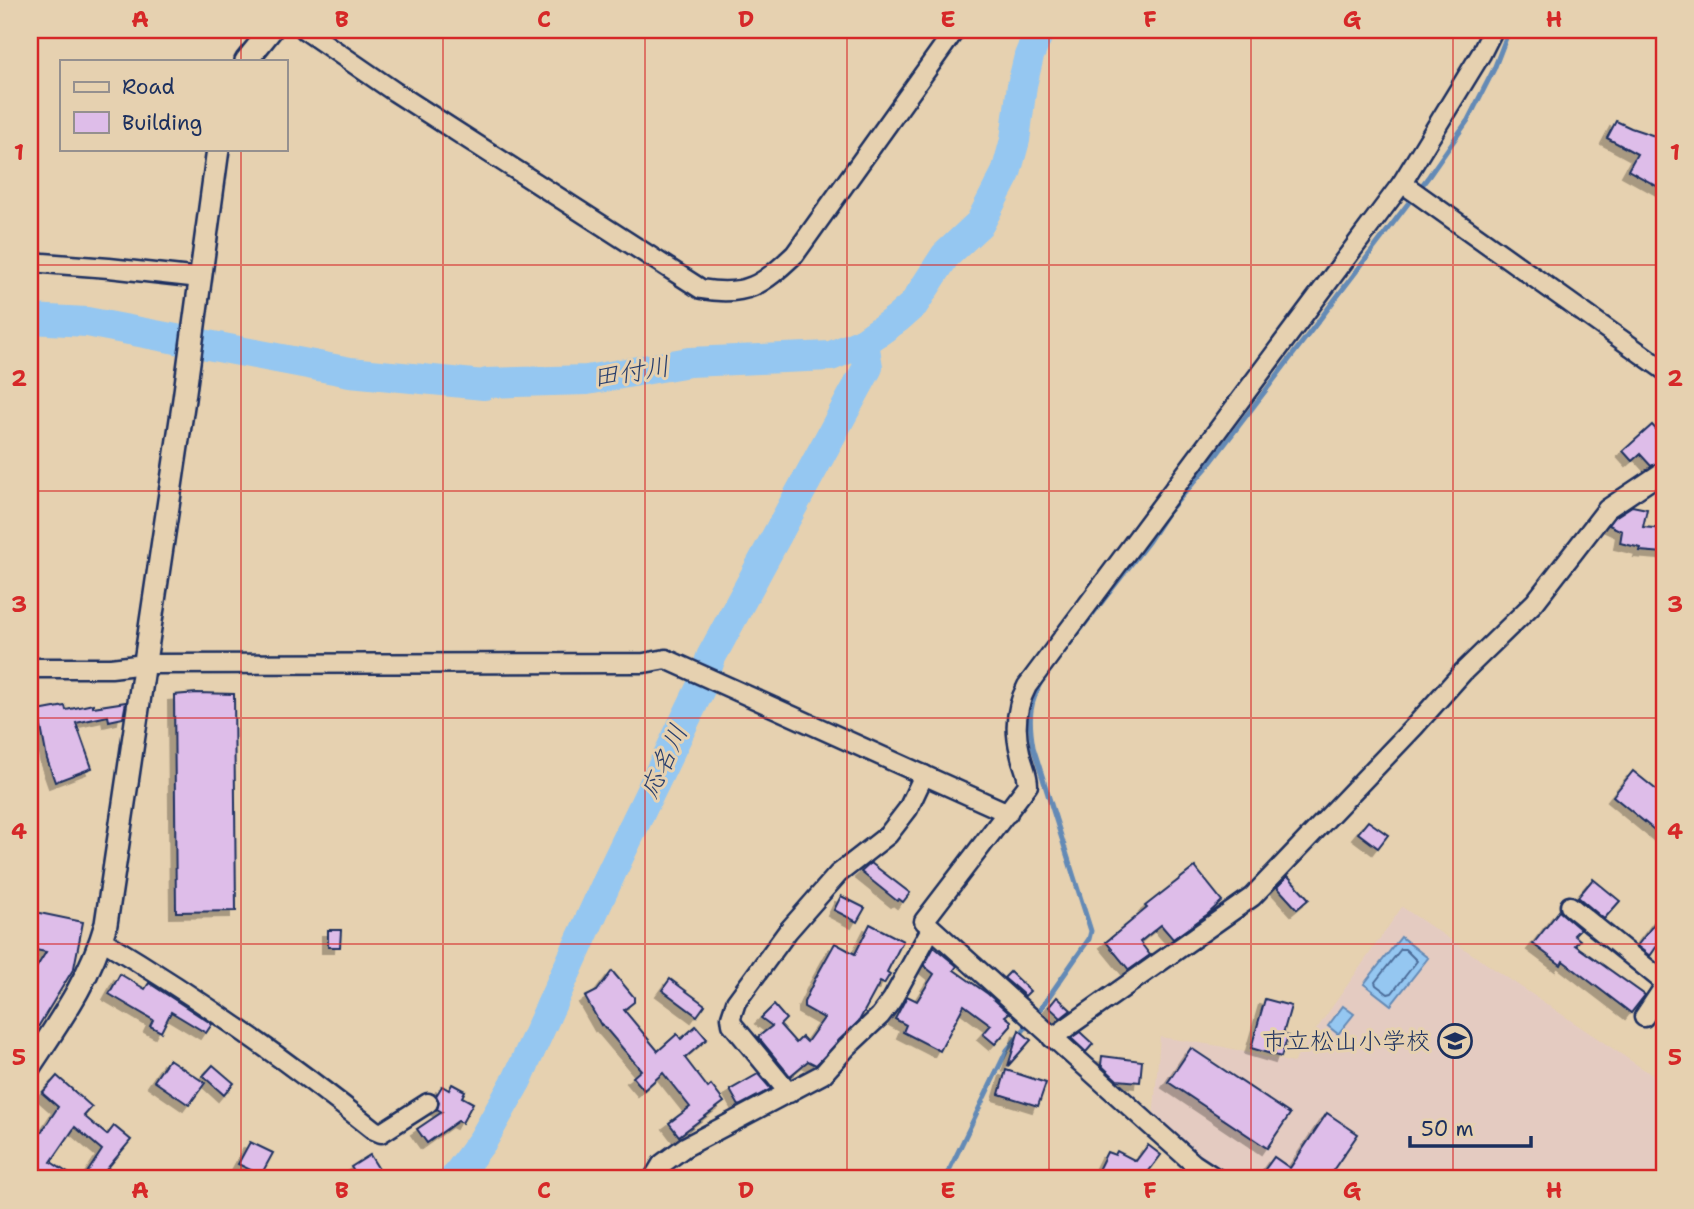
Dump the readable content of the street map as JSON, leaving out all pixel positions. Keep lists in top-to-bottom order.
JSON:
{
  "water": ["田付川", "応名川"],
  "places": {
    "school or university": ["市立松山小学校"]
  },
  "legend": ["Road", "Building"],
  "scale_bar": "50 m",
  "grid": {
    "columns": [
      "A",
      "B",
      "C",
      "D",
      "E",
      "F",
      "G",
      "H"
    ],
    "rows": [
      "1",
      "2",
      "3",
      "4",
      "5"
    ]
  }
}
